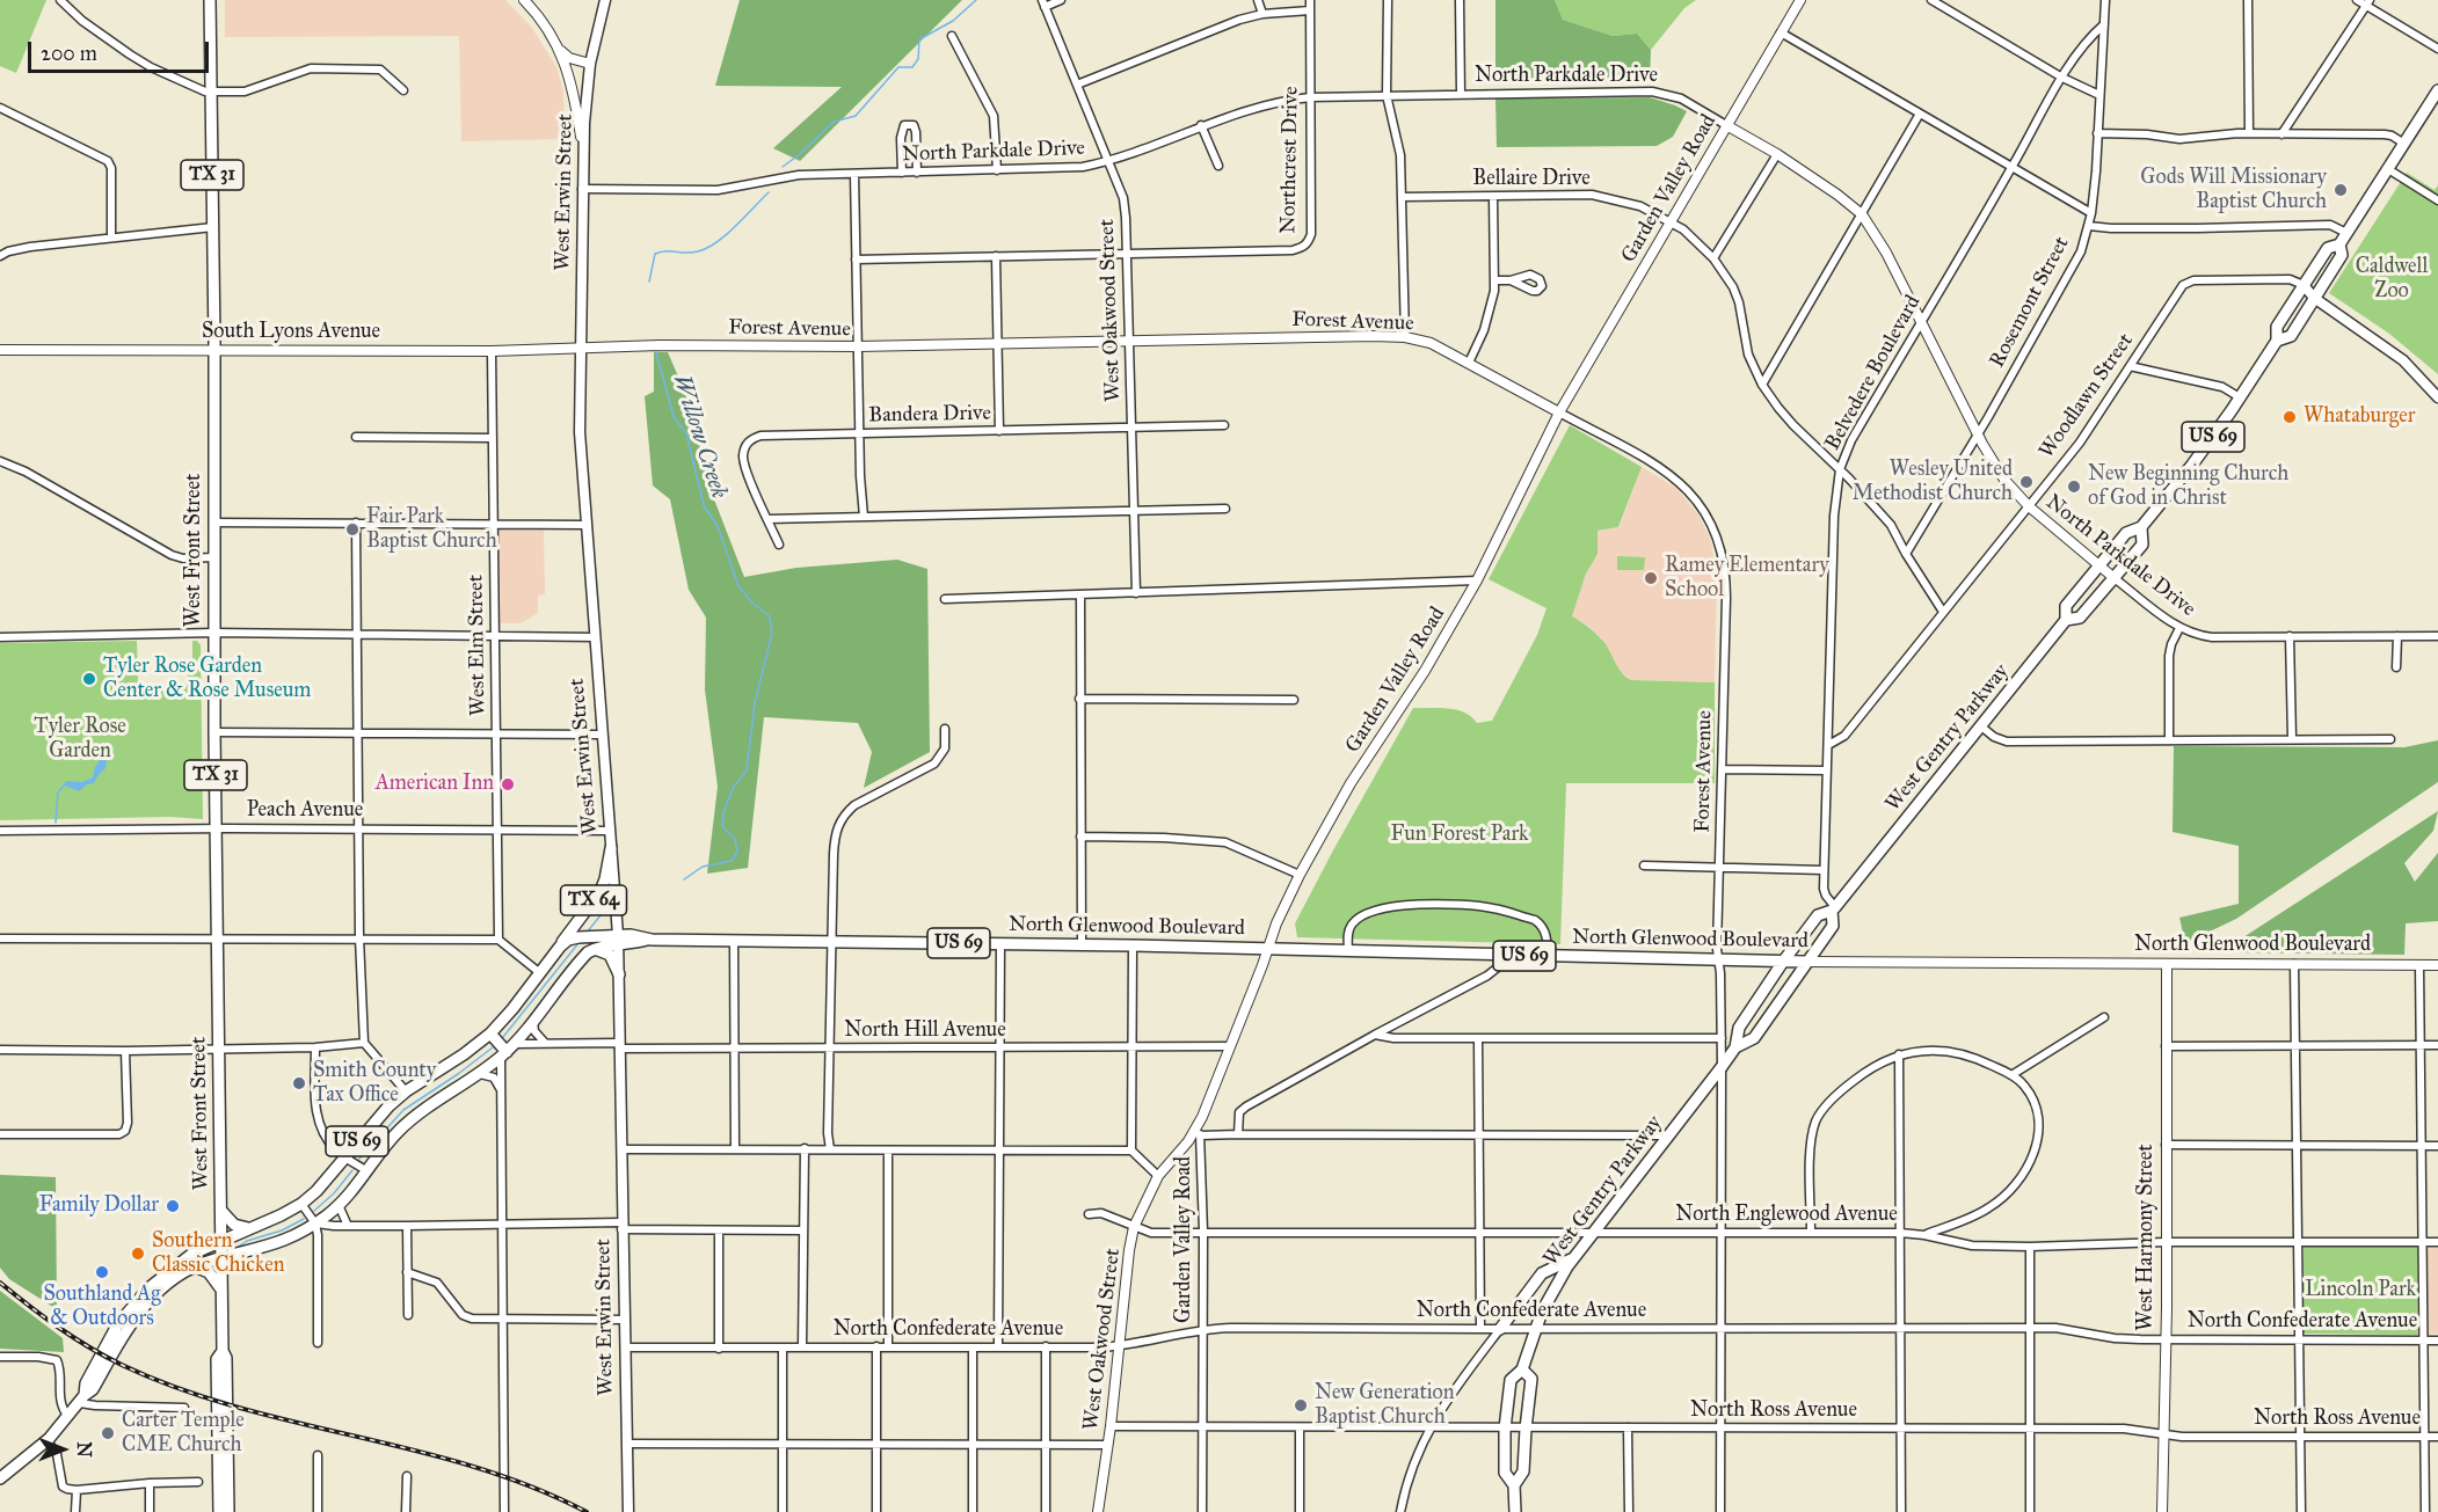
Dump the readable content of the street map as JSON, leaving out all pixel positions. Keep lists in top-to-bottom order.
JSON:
{
  "streets": {
    "main road": [
      "TX 31",
      "West Erwin Street",
      "US 69",
      "West Front Street",
      "West Gentry Parkway",
      "TX 64",
      "North Glenwood Boulevard"
    ],
    "street": [
      "North Parkdale Drive",
      "Northcrest Drive",
      "Bellaire Drive",
      "Garden Valley Road",
      "Rosemont Street",
      "West Oakwood Street",
      "Forest Avenue",
      "South Lyons Avenue",
      "Belvedere Boulevard",
      "Woodlawn Street",
      "Bandera Drive",
      "West Elm Street",
      "Peach Avenue",
      "North Hill Avenue",
      "North Englewood Avenue",
      "West Harmony Street",
      "North Confederate Avenue",
      "North Ross Avenue"
    ]
  },
  "crossings": [
    ["North Parkdale Drive", "Northcrest Drive"],
    ["North Parkdale Drive", "Garden Valley Road"],
    ["North Parkdale Drive", "West Erwin Street"],
    ["North Parkdale Drive", "Rosemont Street"],
    ["North Parkdale Drive", "West Oakwood Street"],
    ["North Parkdale Drive", "Belvedere Boulevard"],
    ["North Parkdale Drive", "Woodlawn Street"],
    ["North Parkdale Drive", "West Gentry Parkway"],
    ["Northcrest Drive", "West Oakwood Street"],
    ["Bellaire Drive", "Garden Valley Road"],
    ["Bellaire Drive", "Rosemont Street"],
    ["Bellaire Drive", "Belvedere Boulevard"],
    ["Bellaire Drive", "Woodlawn Street"],
    ["Garden Valley Road", "West Oakwood Street"],
    ["Garden Valley Road", "Forest Avenue"],
    ["Garden Valley Road", "North Glenwood Boulevard"],
    ["Garden Valley Road", "North Hill Avenue"],
    ["Garden Valley Road", "North Englewood Avenue"],
    ["Garden Valley Road", "North Confederate Avenue"],
    ["Garden Valley Road", "North Ross Avenue"],
    ["West Erwin Street", "Forest Avenue"],
    ["West Erwin Street", "South Lyons Avenue"],
    ["West Erwin Street", "US 69"],
    ["West Erwin Street", "Peach Avenue"],
    ["West Erwin Street", "TX 64"],
    ["West Erwin Street", "North Glenwood Boulevard"],
    ["West Erwin Street", "North Hill Avenue"],
    ["West Erwin Street", "North Confederate Avenue"],
    ["Rosemont Street", "Belvedere Boulevard"],
    ["West Oakwood Street", "Forest Avenue"],
    ["West Oakwood Street", "Bandera Drive"],
    ["West Oakwood Street", "North Englewood Avenue"],
    ["West Oakwood Street", "North Confederate Avenue"],
    ["West Oakwood Street", "North Ross Avenue"],
    ["Forest Avenue", "South Lyons Avenue"],
    ["Forest Avenue", "West Gentry Parkway"],
    ["Forest Avenue", "North Glenwood Boulevard"],
    ["Forest Avenue", "North Englewood Avenue"],
    ["Forest Avenue", "North Confederate Avenue"],
    ["Forest Avenue", "North Ross Avenue"],
    ["South Lyons Avenue", "West Front Street"],
    ["South Lyons Avenue", "West Elm Street"],
    ["Belvedere Boulevard", "Woodlawn Street"],
    ["Belvedere Boulevard", "West Gentry Parkway"],
    ["Woodlawn Street", "West Gentry Parkway"],
    ["US 69", "West Front Street"],
    ["US 69", "TX 64"],
    ["US 69", "North Glenwood Boulevard"],
    ["US 69", "North Hill Avenue"],
    ["West Front Street", "Peach Avenue"],
    ["West Elm Street", "Peach Avenue"],
    ["West Gentry Parkway", "North Glenwood Boulevard"],
    ["West Gentry Parkway", "North Englewood Avenue"],
    ["West Gentry Parkway", "North Confederate Avenue"],
    ["West Gentry Parkway", "North Ross Avenue"],
    ["North Glenwood Boulevard", "West Harmony Street"],
    ["North Englewood Avenue", "West Harmony Street"],
    ["West Harmony Street", "North Confederate Avenue"],
    ["West Harmony Street", "North Ross Avenue"]
  ],
  "water": ["Willow Creek"],
  "parks": [
    "Caldwell Zoo",
    "Tyler Rose Garden",
    "Fun Forest Park",
    "Lincoln Park"
  ],
  "places": [
    "Gods Will Missionary Baptist Church",
    "Whataburger",
    "Wesley United Methodist Church",
    "New Beginning Church of God in Christ",
    "Fair Park Baptist Church",
    "Ramey Elementary School",
    "Tyler Rose Garden Center & Rose Museum",
    "American Inn",
    "Smith County Tax Office",
    "Family Dollar",
    "Southern Classic Chicken",
    "Southland Ag & Outdoors",
    "New Generation Baptist Church",
    "Carter Temple CME Church"
  ],
  "scale_bar": "200 m",
  "north": "right"
}
